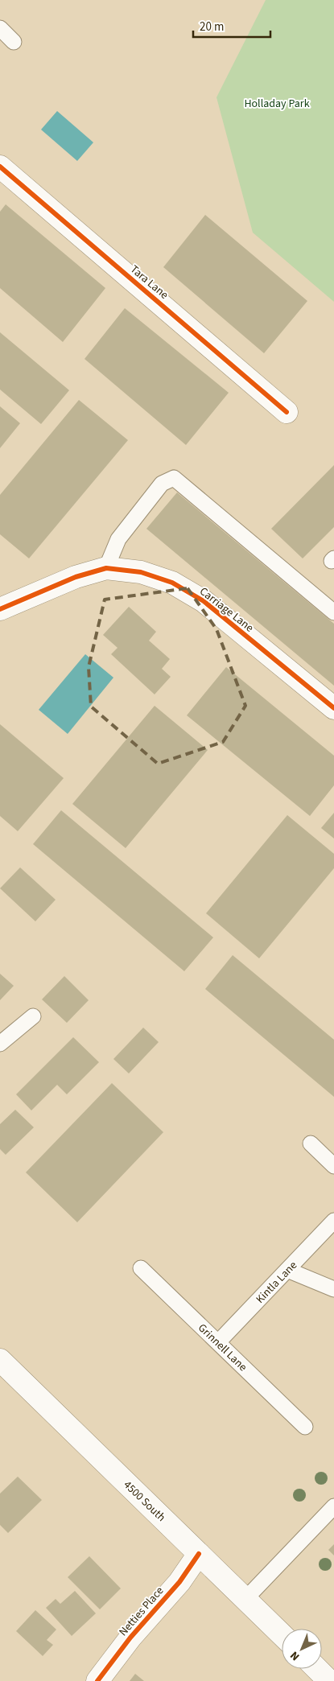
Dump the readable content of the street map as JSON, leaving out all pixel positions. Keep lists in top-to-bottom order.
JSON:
{
  "streets": {
    "street": [
      "Tara Lane",
      "Carriage Lane",
      "4500 South",
      "Netties Place"
    ],
    "lane": ["Kintla Lane", "Grinnell Lane"]
  },
  "crossings": [
    ["Kintla Lane", "Grinnell Lane"],
    ["4500 South", "Netties Place"]
  ],
  "parks": ["Holladay Park"],
  "scale_bar": "20 m",
  "north": "bottom left"
}
